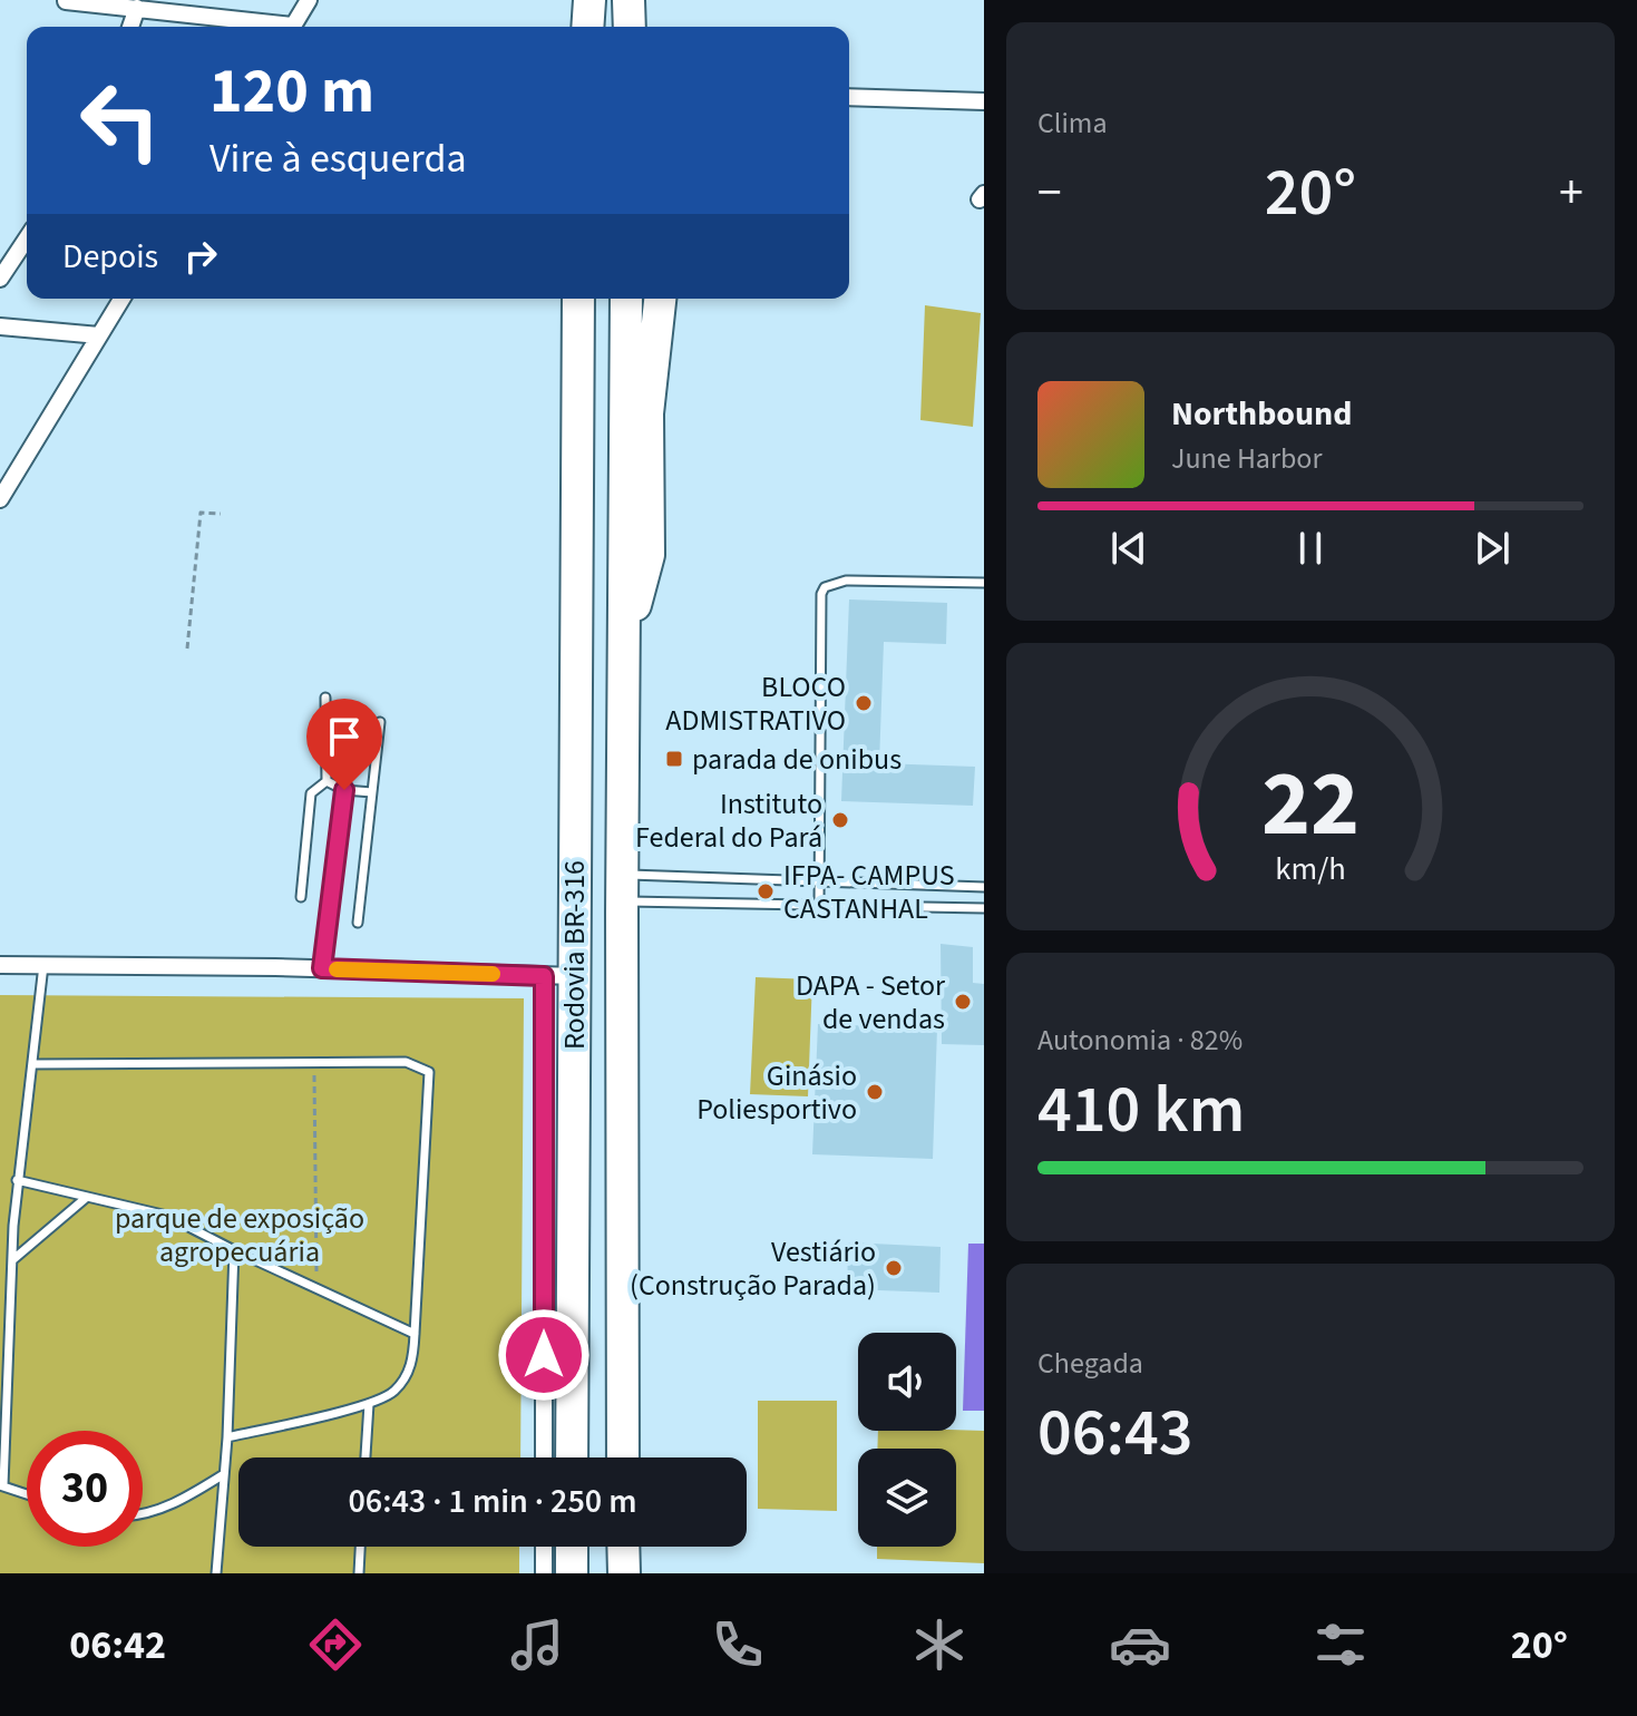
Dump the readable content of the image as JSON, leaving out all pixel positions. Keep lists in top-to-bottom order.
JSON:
{
  "streets": {
    "highway": ["Rodovia BR-316"]
  },
  "parks": ["parque de exposição agropecuária"],
  "places": {
    "other": [
      "BLOCO ADMISTRATIVO",
      "Instituto Federal do Pará",
      "IFPA- CAMPUS CASTANHAL",
      "DAPA - Setor de vendas",
      "Ginásio Poliesportivo",
      "Vestiário (Construção Parada)"
    ],
    "transit": ["parada de onibus"]
  },
  "page": {
    "tile": [
      "Clima",
      ["Autonomia · 82%", "410 km"],
      ["Chegada", "06:43"]
    ],
    "turn": ["120 m", "Vire à esquerda"],
    "heat": ["−", "20°", "+"],
    "then": "Depois",
    "song": ["Northbound", "June Harbor"],
    "limit": "30",
    "trip": "06:43 · 1 min · 250 m",
    "tabs": ["06:42", "20°"],
    "gauge": ["22", "km/h"]
  }
}
